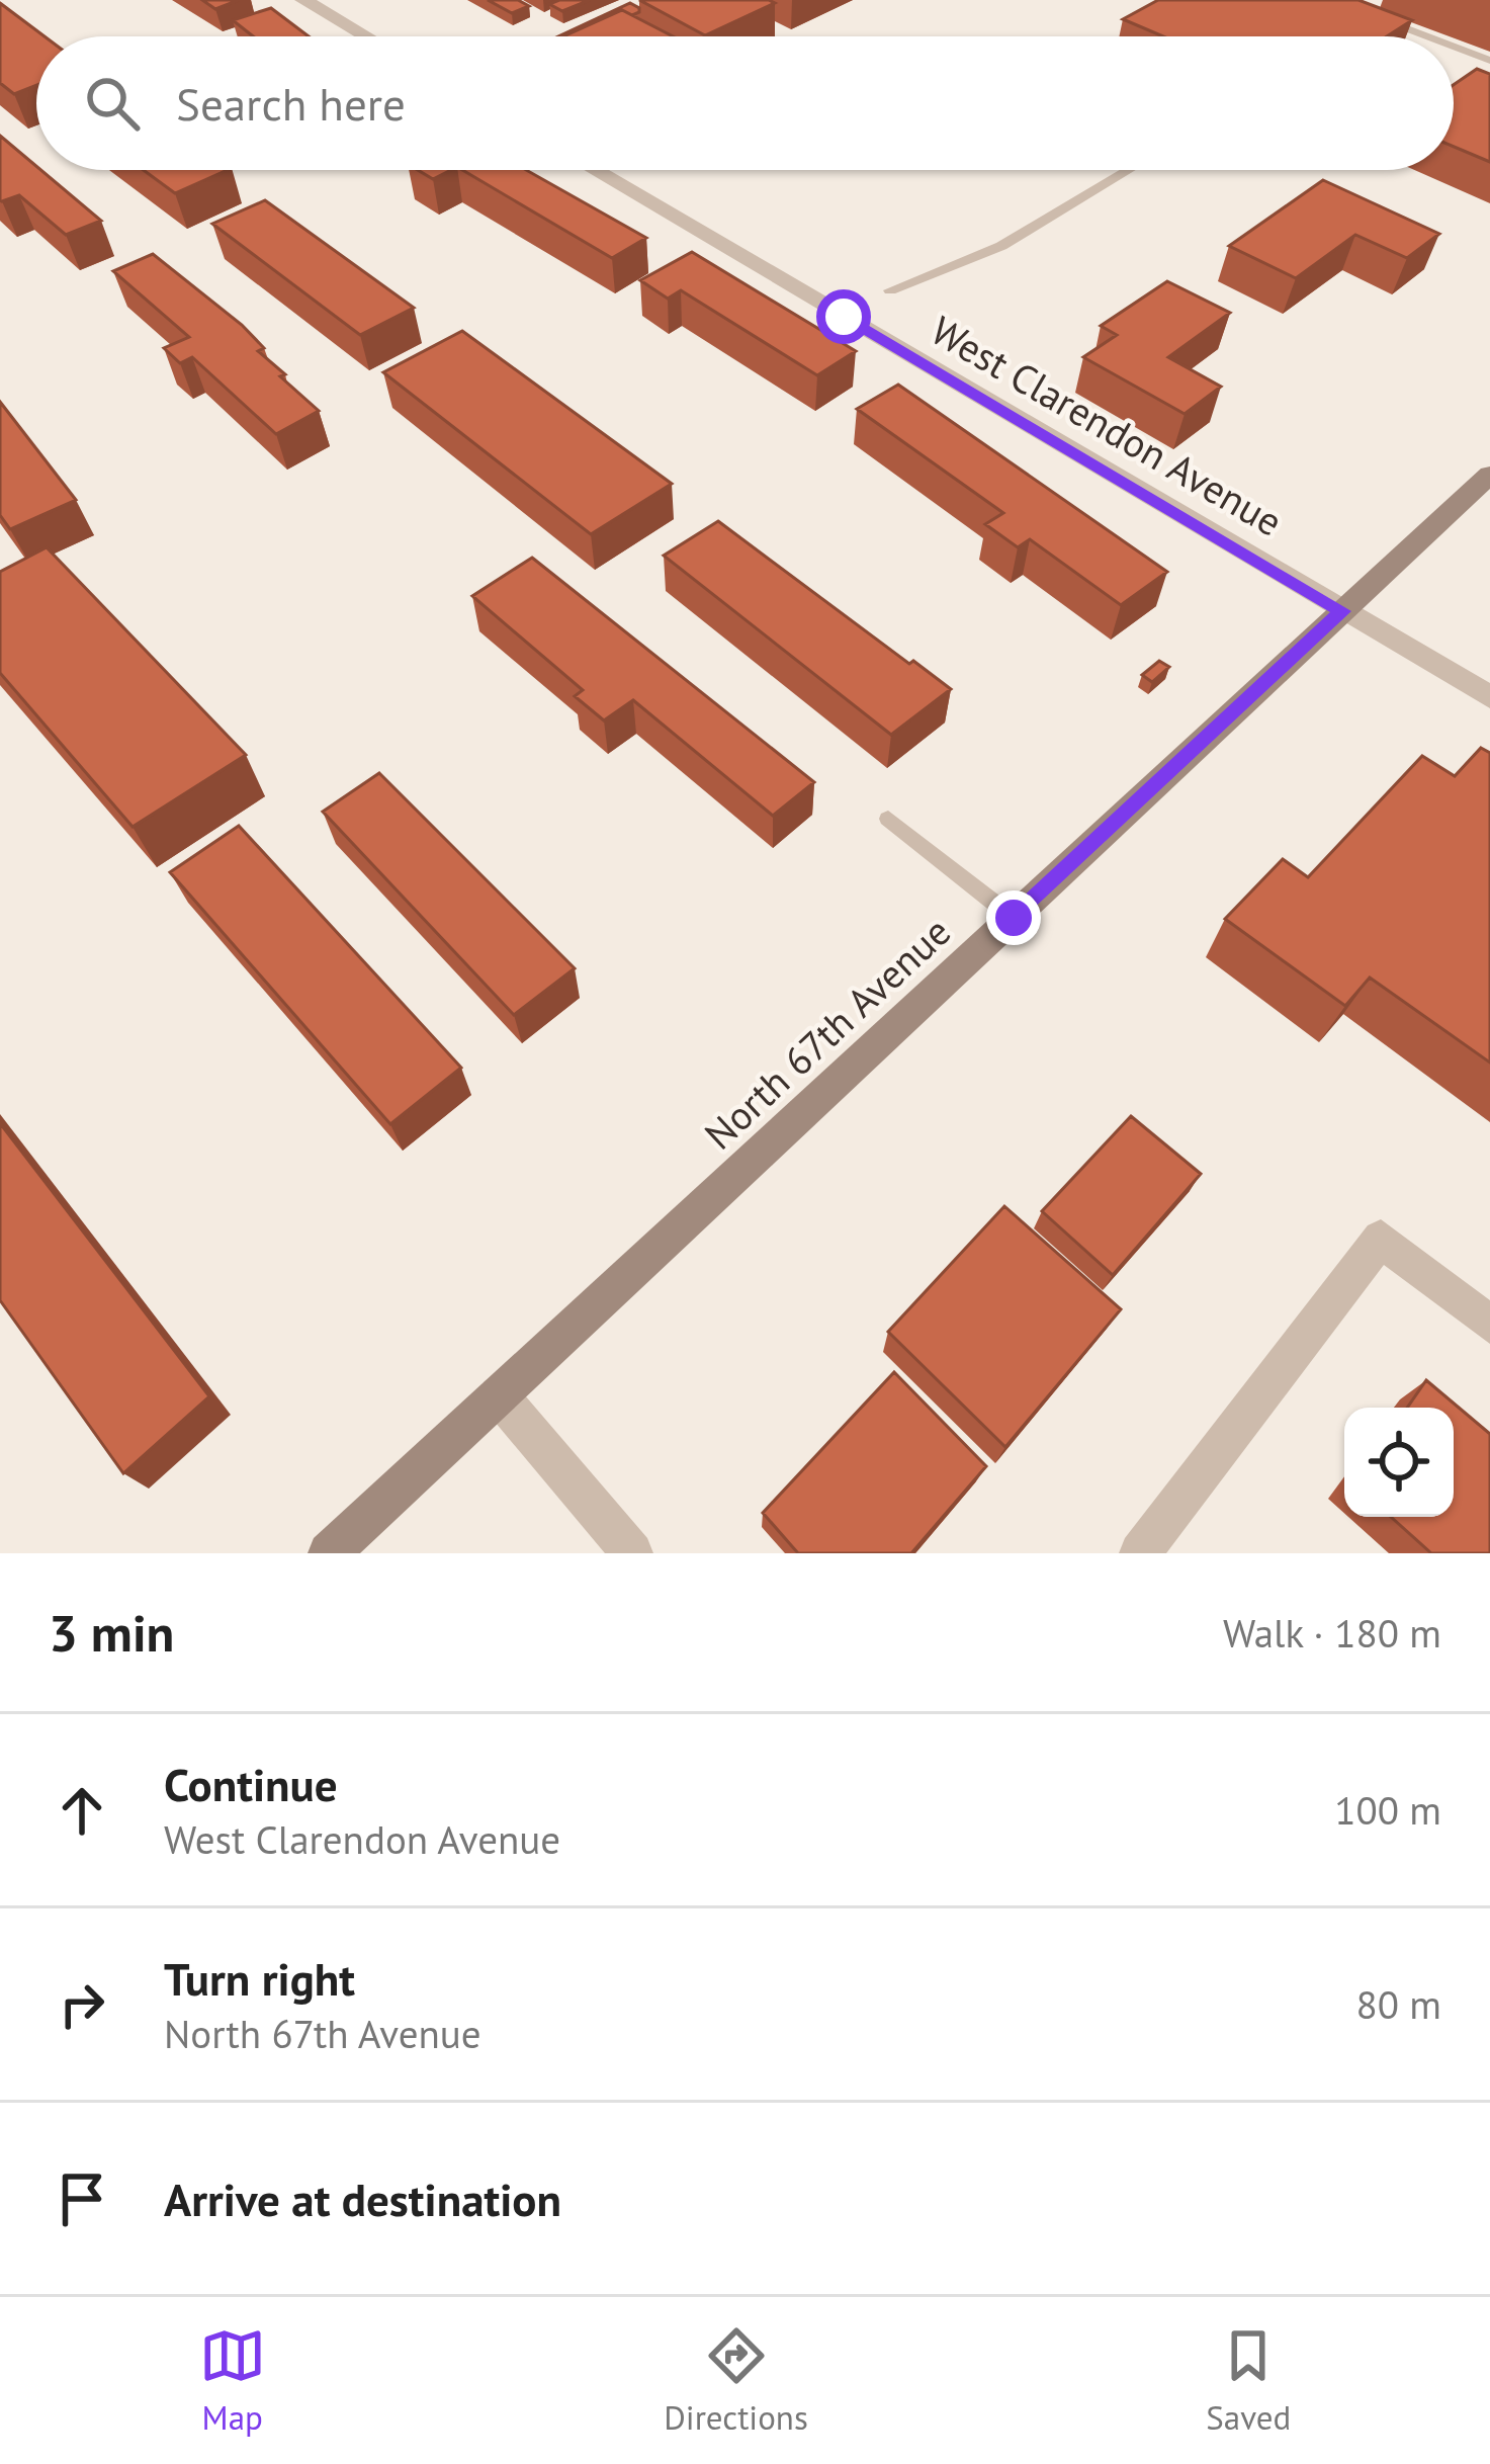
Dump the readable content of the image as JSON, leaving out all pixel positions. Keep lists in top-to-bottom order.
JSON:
{
  "streets": {
    "main road": ["North 67th Avenue"],
    "street": ["West Clarendon Avenue"]
  },
  "crossings": [
    ["West Clarendon Avenue", "North 67th Avenue"]
  ],
  "page": {
    "search": "Search here",
    "heading": ["3 min", "Walk · 180 m"],
    "list": [
      ["Continue", "West Clarendon Avenue", "100 m"],
      ["Turn right", "North 67th Avenue", "80 m"],
      "Arrive at destination"
    ],
    "nav": ["Map", "Directions", "Saved"]
  }
}
